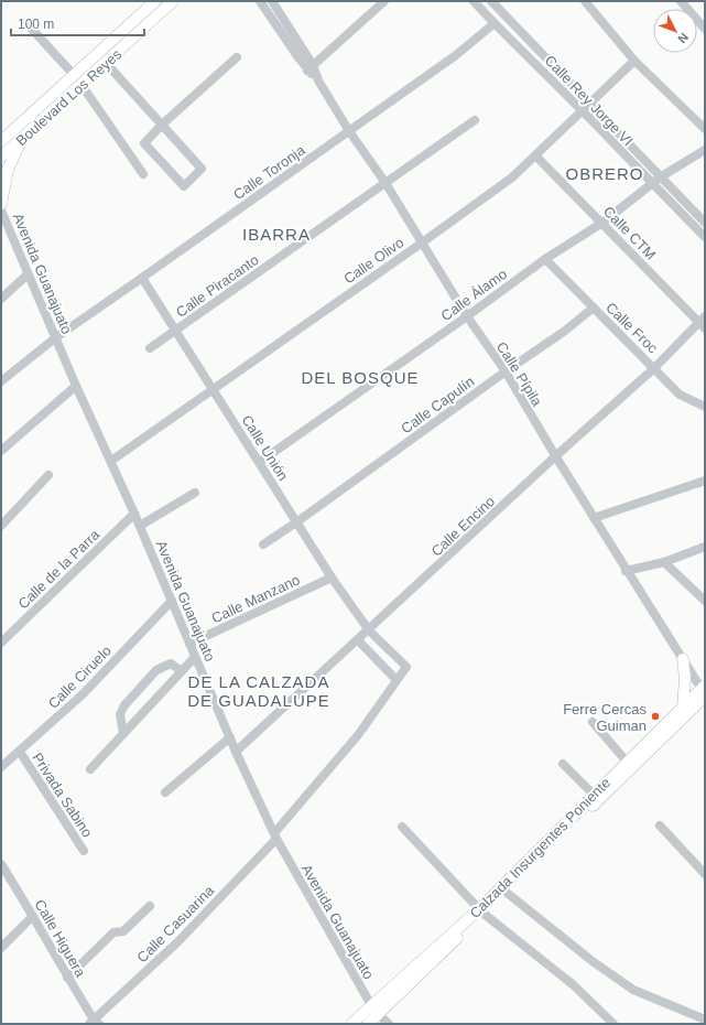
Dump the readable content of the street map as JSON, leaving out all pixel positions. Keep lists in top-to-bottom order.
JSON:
{
  "streets": {
    "main road": ["Boulevard Los Reyes", "Calzada Insurgentes Poniente"],
    "street": [
      "Calle Rey Jorge VI",
      "Calle Toronja",
      "Calle CTM",
      "Calle Olivo",
      "Avenida Guanajuato",
      "Calle Piracanto",
      "Calle Álamo",
      "Calle Froc",
      "Calle Pípila",
      "Calle Capulín",
      "Calle Unión",
      "Calle Encino",
      "Calle de la Parra",
      "Calle Manzano",
      "Calle Ciruelo",
      "Privada Sabino",
      "Calle Casuarina",
      "Calle Higuera"
    ]
  },
  "crossings": [
    ["Calle Rey Jorge VI", "Calle Toronja"],
    ["Calle Rey Jorge VI", "Calle Olivo"],
    ["Calle Rey Jorge VI", "Calle Álamo"],
    ["Calle Toronja", "Avenida Guanajuato"],
    ["Calle Toronja", "Calle Pípila"],
    ["Calle Toronja", "Calle Unión"],
    ["Calle CTM", "Calle Olivo"],
    ["Calle CTM", "Calle Álamo"],
    ["Calle CTM", "Calle Encino"],
    ["Calle Olivo", "Avenida Guanajuato"],
    ["Calle Olivo", "Calle Pípila"],
    ["Calle Olivo", "Calle Unión"],
    ["Avenida Guanajuato", "Calle Encino"],
    ["Avenida Guanajuato", "Calle de la Parra"],
    ["Avenida Guanajuato", "Calle Manzano"],
    ["Avenida Guanajuato", "Calle Ciruelo"],
    ["Avenida Guanajuato", "Calzada Insurgentes Poniente"],
    ["Avenida Guanajuato", "Calle Casuarina"],
    ["Calle Piracanto", "Calle Pípila"],
    ["Calle Piracanto", "Calle Unión"],
    ["Calle Álamo", "Calle Froc"],
    ["Calle Álamo", "Calle Pípila"],
    ["Calle Álamo", "Calle Unión"],
    ["Calle Froc", "Calle Capulín"],
    ["Calle Froc", "Calle Encino"],
    ["Calle Pípila", "Calle Capulín"],
    ["Calle Pípila", "Calle Encino"],
    ["Calle Pípila", "Calzada Insurgentes Poniente"],
    ["Calle Capulín", "Calle Unión"],
    ["Calle Unión", "Calle Encino"],
    ["Calle Unión", "Calle Manzano"],
    ["Calle Unión", "Calle Casuarina"],
    ["Calle Ciruelo", "Privada Sabino"],
    ["Calle Casuarina", "Calle Higuera"]
  ],
  "districts": [
    "OBRERO",
    "IBARRA",
    "DEL BOSQUE",
    "DE LA CALZADA DE GUADALUPE"
  ],
  "places": ["Ferre Cercas Guiman"],
  "scale_bar": "100 m",
  "north": "bottom right"
}
